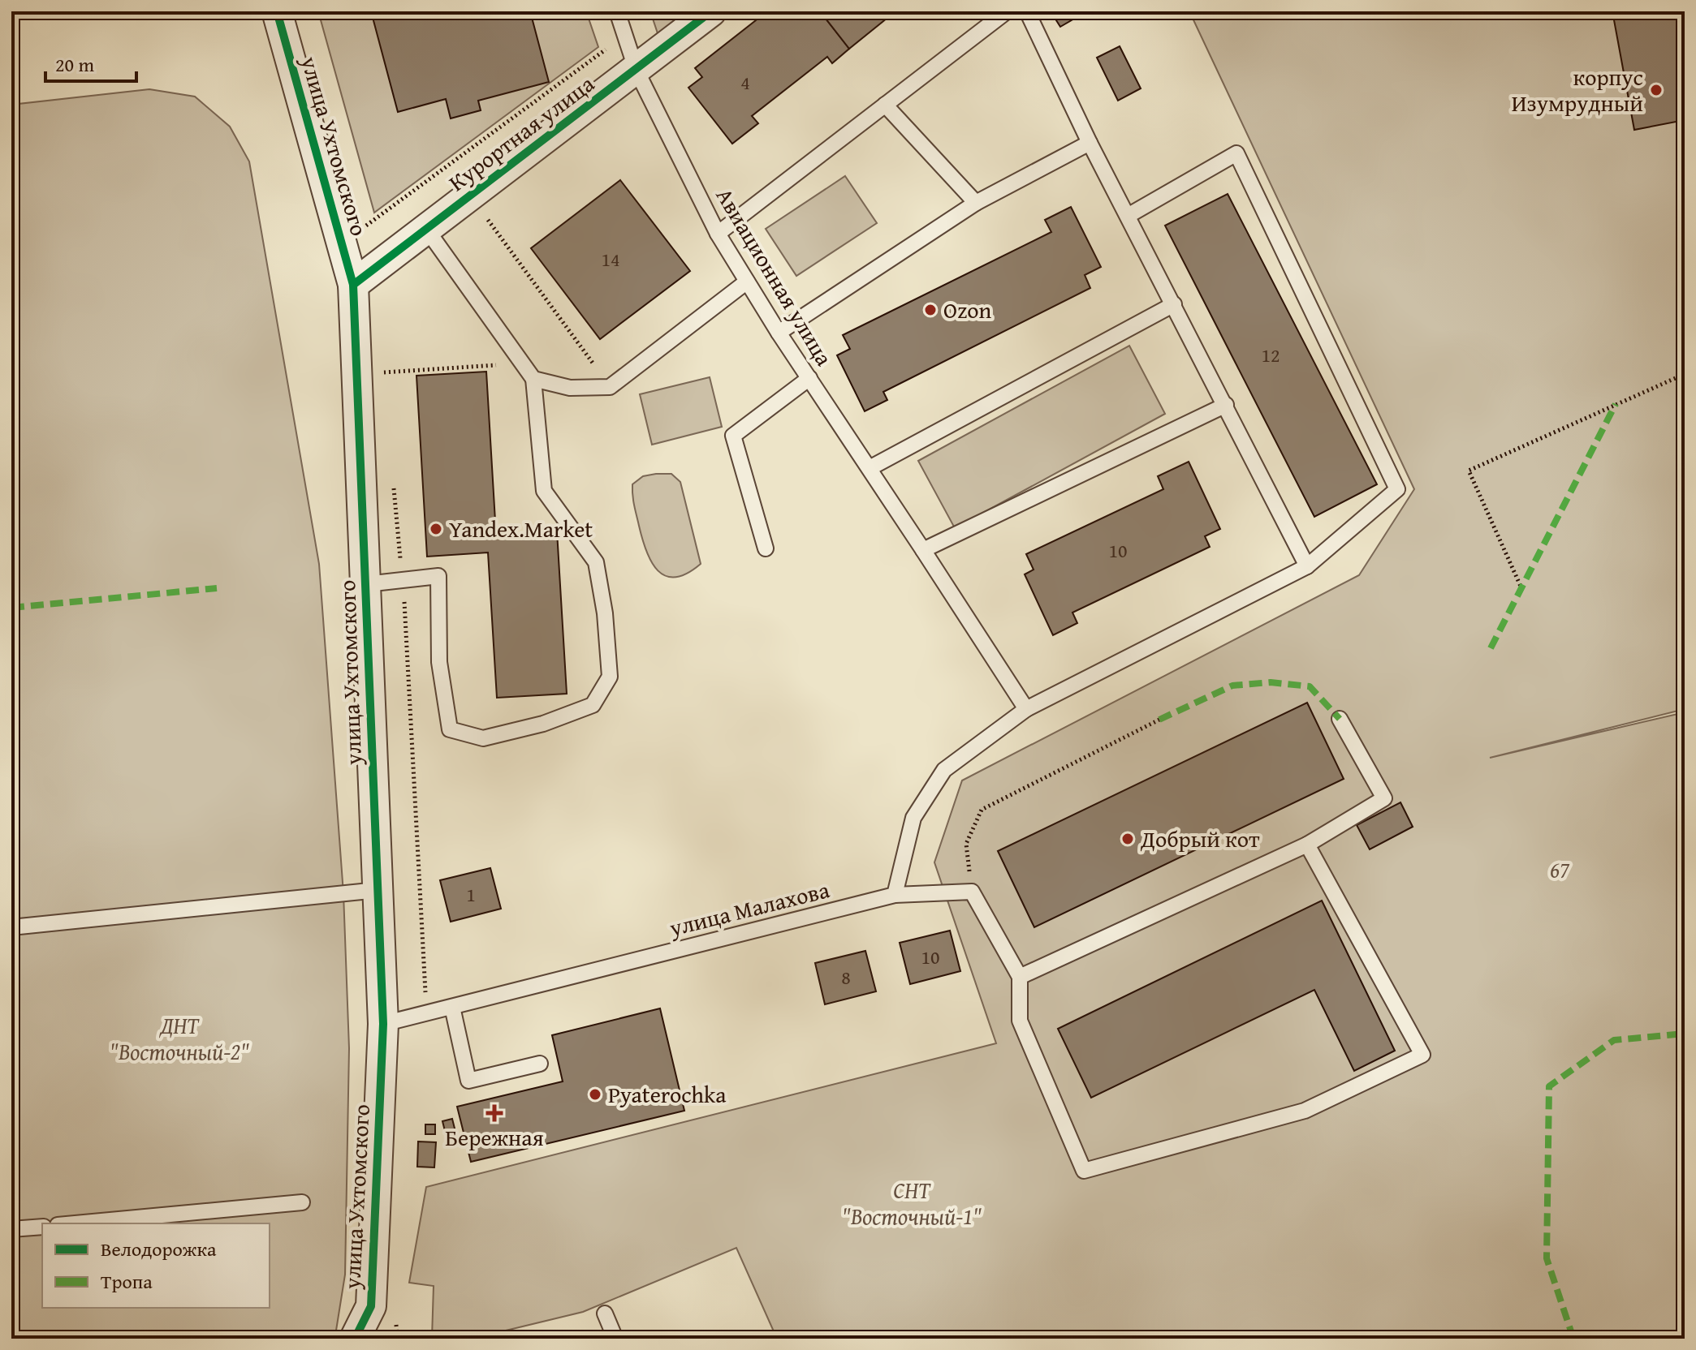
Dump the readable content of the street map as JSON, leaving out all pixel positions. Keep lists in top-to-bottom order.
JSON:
{
  "streets": {
    "street": ["Курортная улица", "улица Ухтомского"],
    "lane": ["Авиационная улица", "улица Малахова"]
  },
  "crossings": [
    ["Курортная улица", "улица Ухтомского"],
    ["Курортная улица", "Авиационная улица"],
    ["улица Ухтомского", "улица Малахова"]
  ],
  "parks": ["67", "ДНТ \"Восточный-2\"", "СНТ \"Восточный-1\""],
  "places": {
    "other": [
      "корпус Изумрудный",
      "Ozon",
      "Yandex.Market",
      "Добрый кот",
      "Pyaterochka"
    ],
    "health": ["Бережная"]
  },
  "house_numbers": [
    "4",
    "14",
    "12",
    "10",
    "1",
    "10",
    "8"
  ],
  "legend": ["Велодорожка", "Тропа"],
  "scale_bar": "20 m"
}
